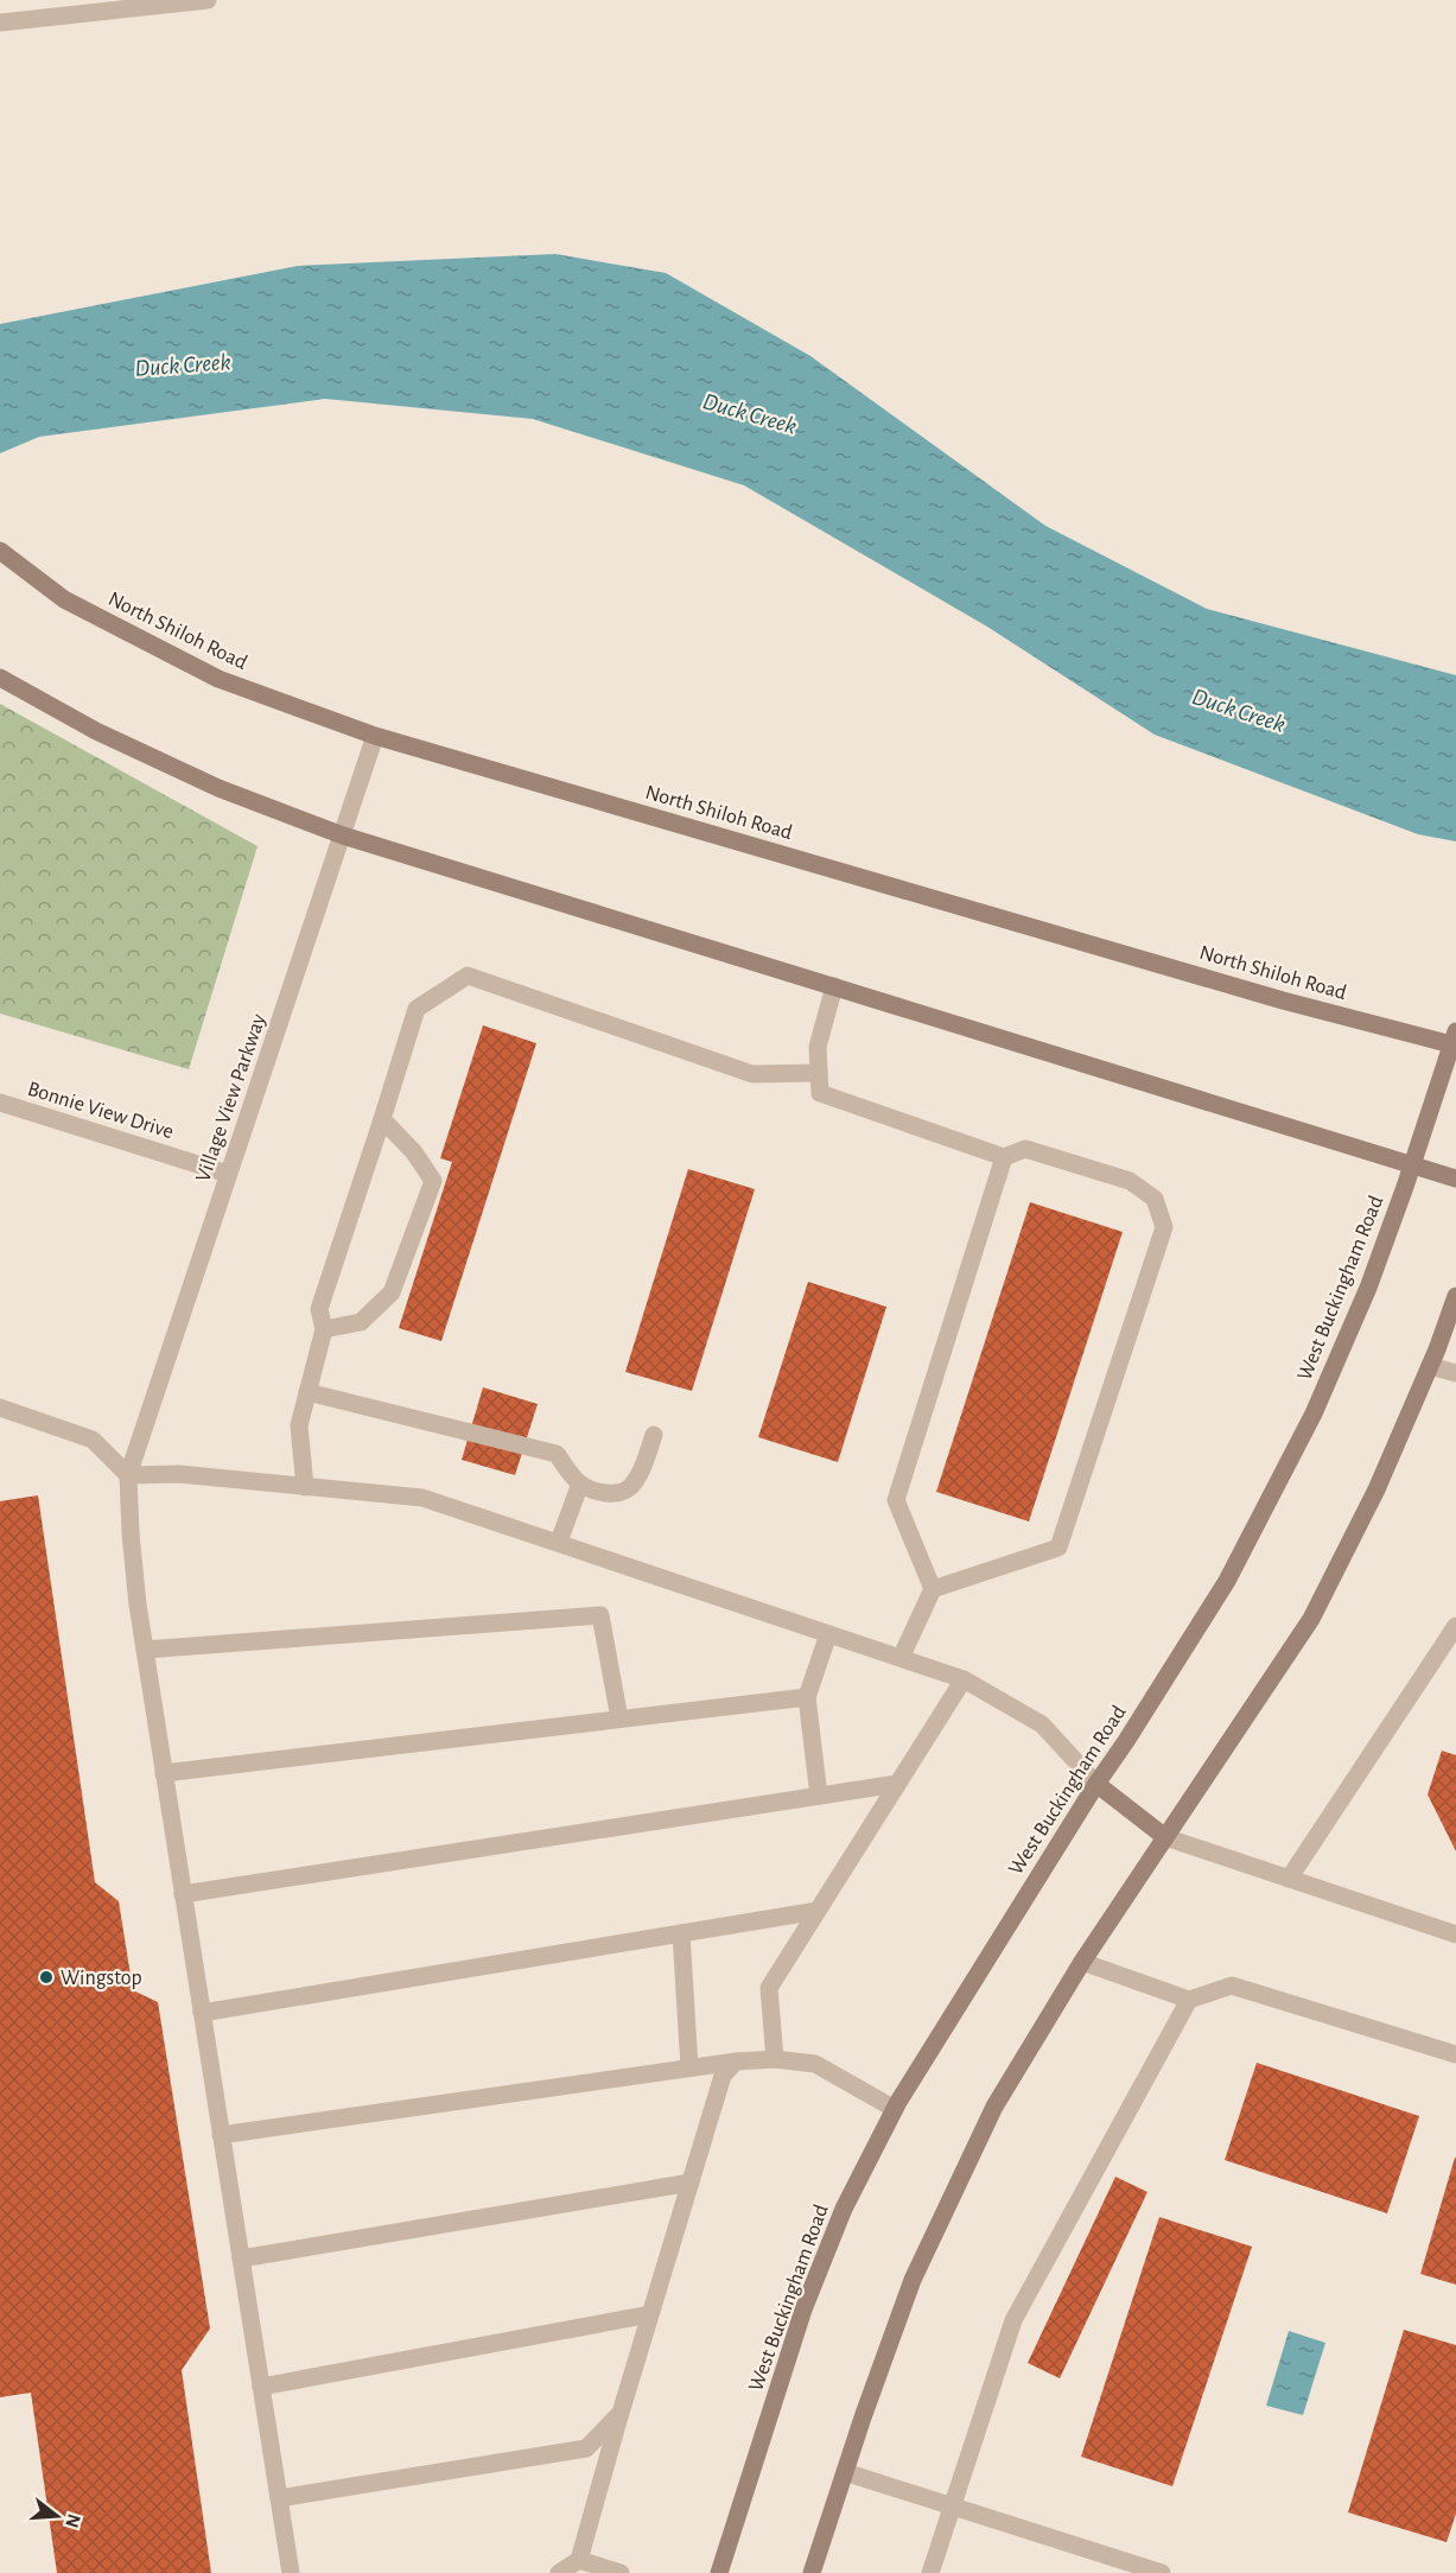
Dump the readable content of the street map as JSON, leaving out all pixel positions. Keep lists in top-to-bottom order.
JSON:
{
  "streets": {
    "main road": ["North Shiloh Road", "West Buckingham Road"],
    "street": ["Village View Parkway", "Bonnie View Drive"]
  },
  "crossings": [
    ["North Shiloh Road", "Village View Parkway"],
    ["North Shiloh Road", "West Buckingham Road"],
    ["Village View Parkway", "Bonnie View Drive"]
  ],
  "water": ["Duck Creek"],
  "places": ["Wingstop"],
  "north": "right"
}
